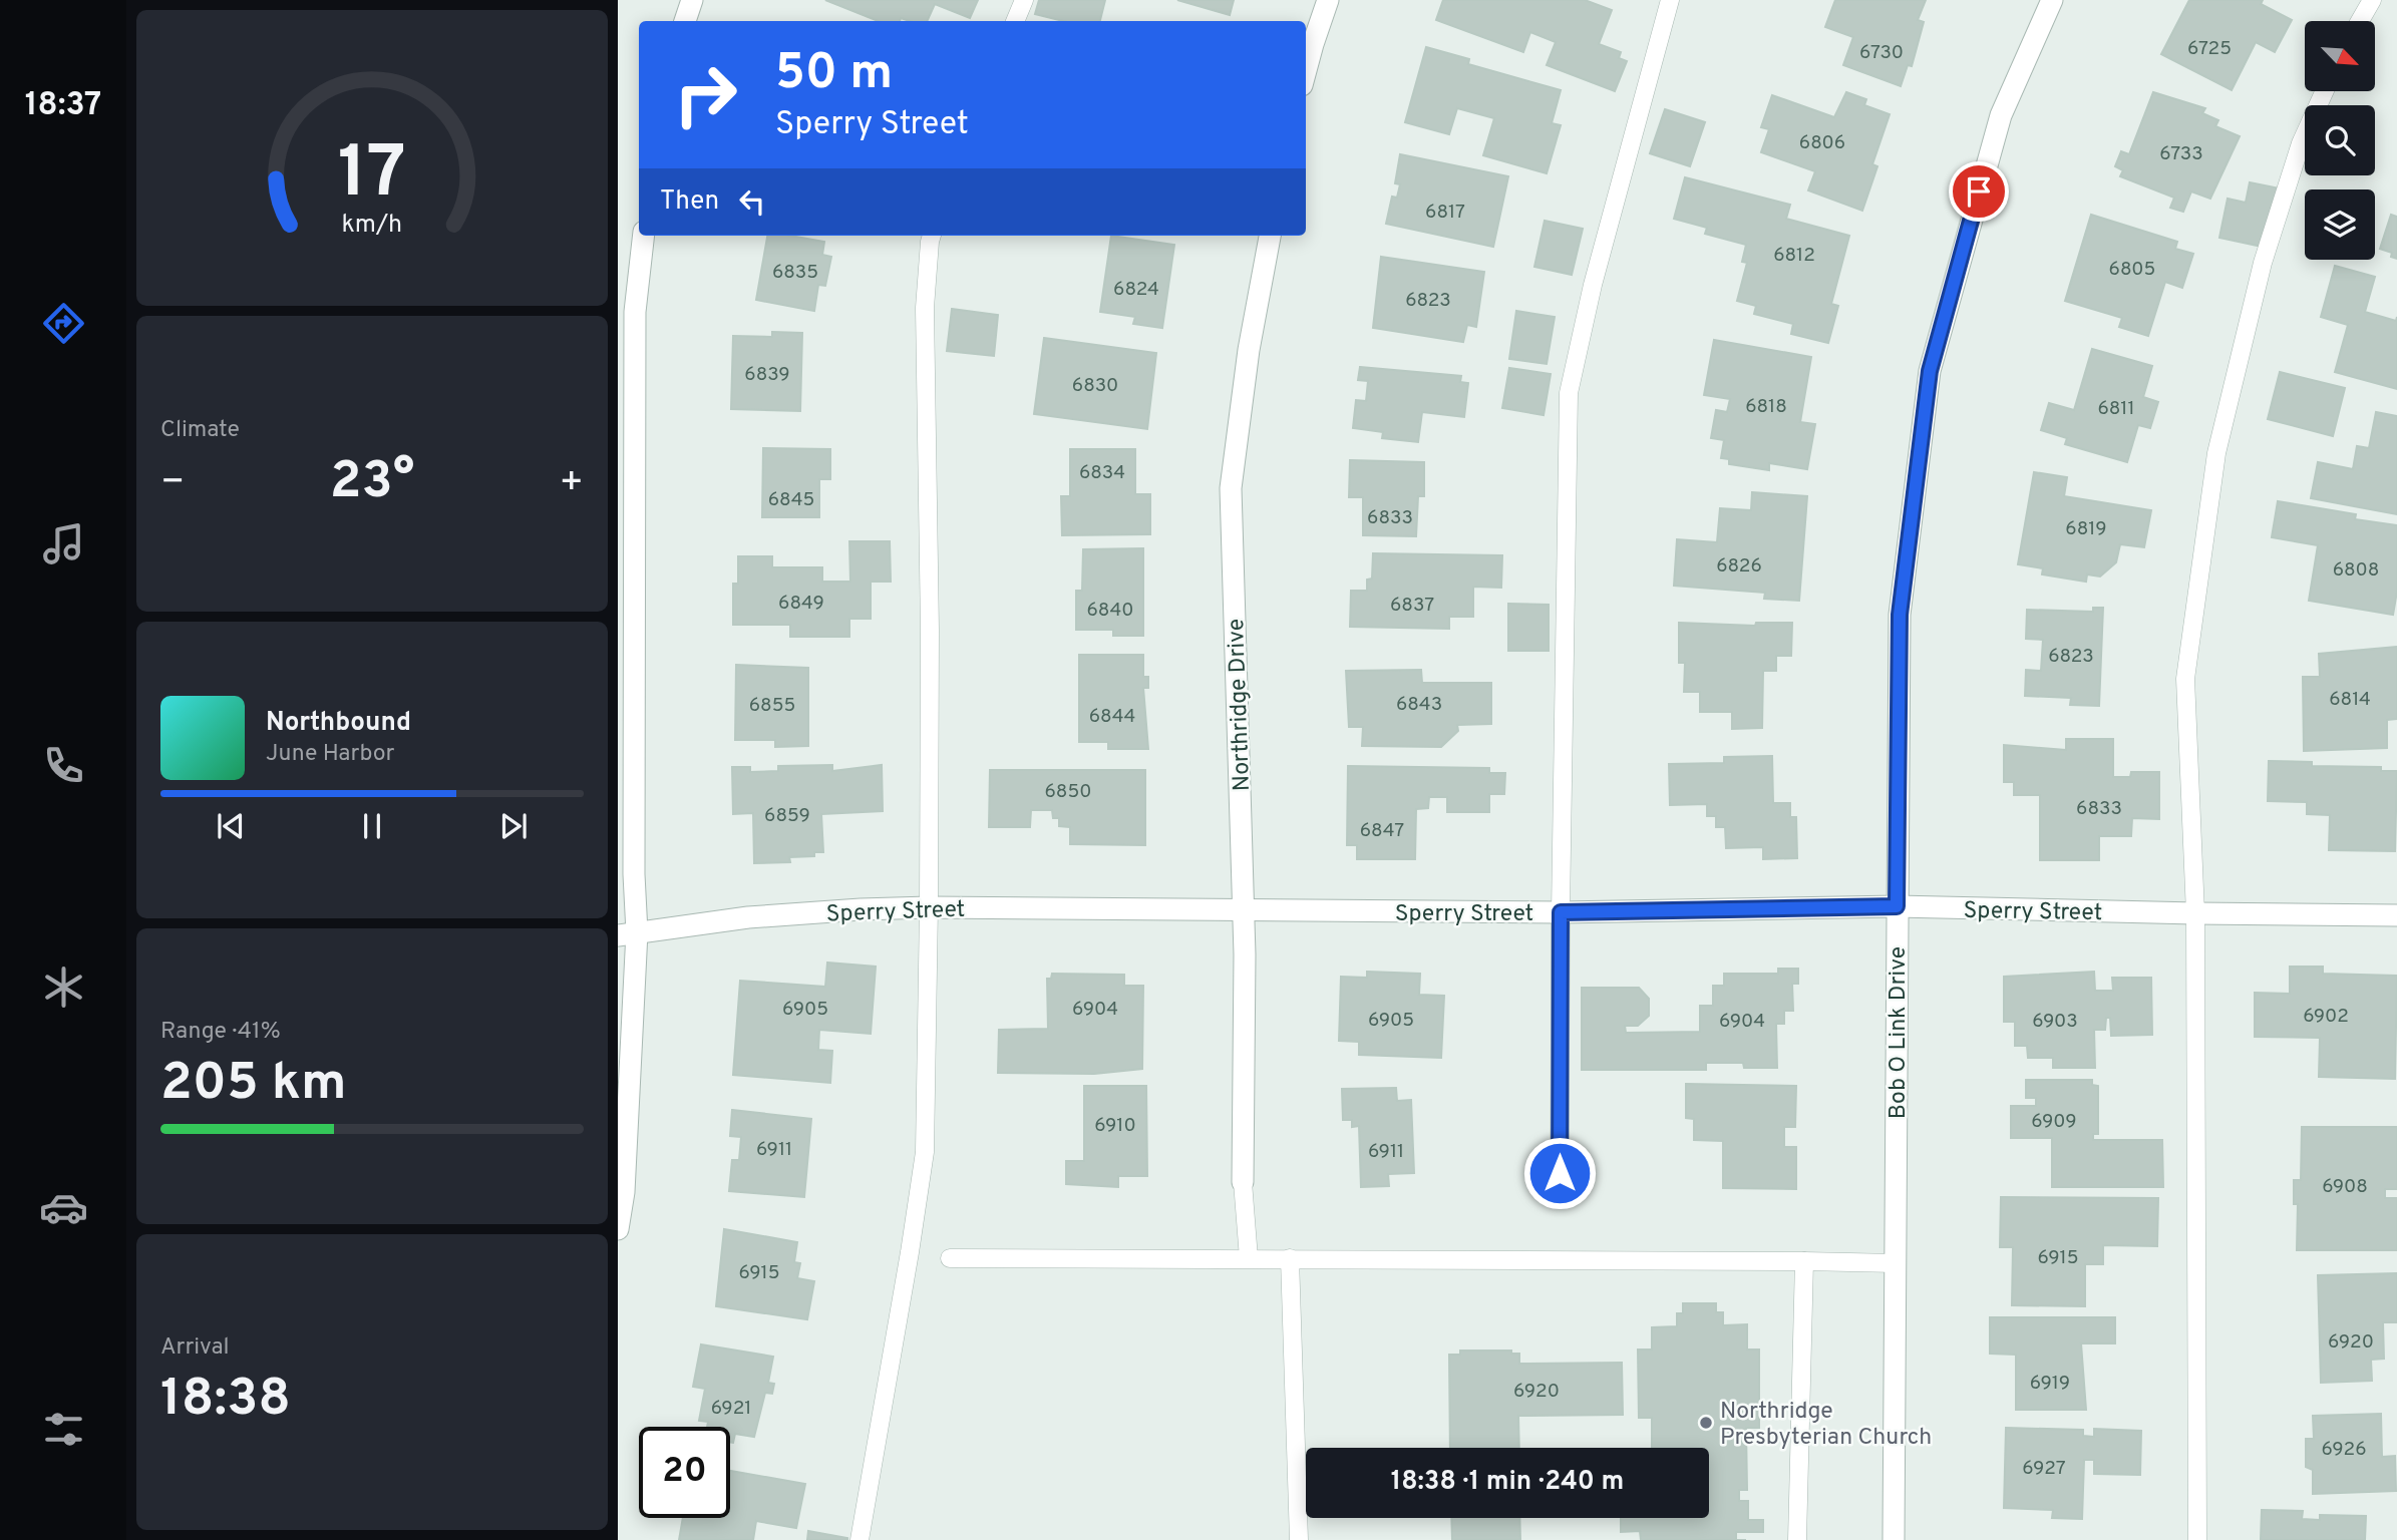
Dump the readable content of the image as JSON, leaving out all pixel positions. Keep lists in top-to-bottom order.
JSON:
{
  "streets": {
    "street": ["Northridge Drive", "Sperry Street", "Bob O Link Drive"]
  },
  "crossings": [
    ["Northridge Drive", "Sperry Street"],
    ["Sperry Street", "Bob O Link Drive"]
  ],
  "places": ["Northridge Presbyterian Church"],
  "house_numbers": [
    "6725",
    "6730",
    "6806",
    "6733",
    "6817",
    "6812",
    "6805",
    "6835",
    "6824",
    "6823",
    "6839",
    "6830",
    "6818",
    "6811",
    "6834",
    "6845",
    "6833",
    "6819",
    "6826",
    "6808",
    "6849",
    "6837",
    "6840",
    "6823",
    "6814",
    "6843",
    "6855",
    "6844",
    "6850",
    "6833",
    "6859",
    "6847",
    "6905",
    "6904",
    "6902",
    "6905",
    "6904",
    "6903",
    "6909",
    "6910",
    "6911",
    "6911",
    "6908",
    "6915",
    "6915",
    "6920",
    "6919",
    "6920",
    "6921",
    "6926",
    "6927"
  ],
  "north": "bottom right",
  "page": {
    "tabs": "18:37",
    "turn": ["50 m", "Sperry Street"],
    "then": "Then",
    "tile": [
      "Climate",
      ["Range · 41%", "205 km"],
      ["Arrival", "18:38"]
    ],
    "heat": ["−", "23°", "+"],
    "song": ["Northbound", "June Harbor"],
    "limit": "20",
    "trip": "18:38 · 1 min · 240 m",
    "gauge": ["17", "km/h"]
  }
}
